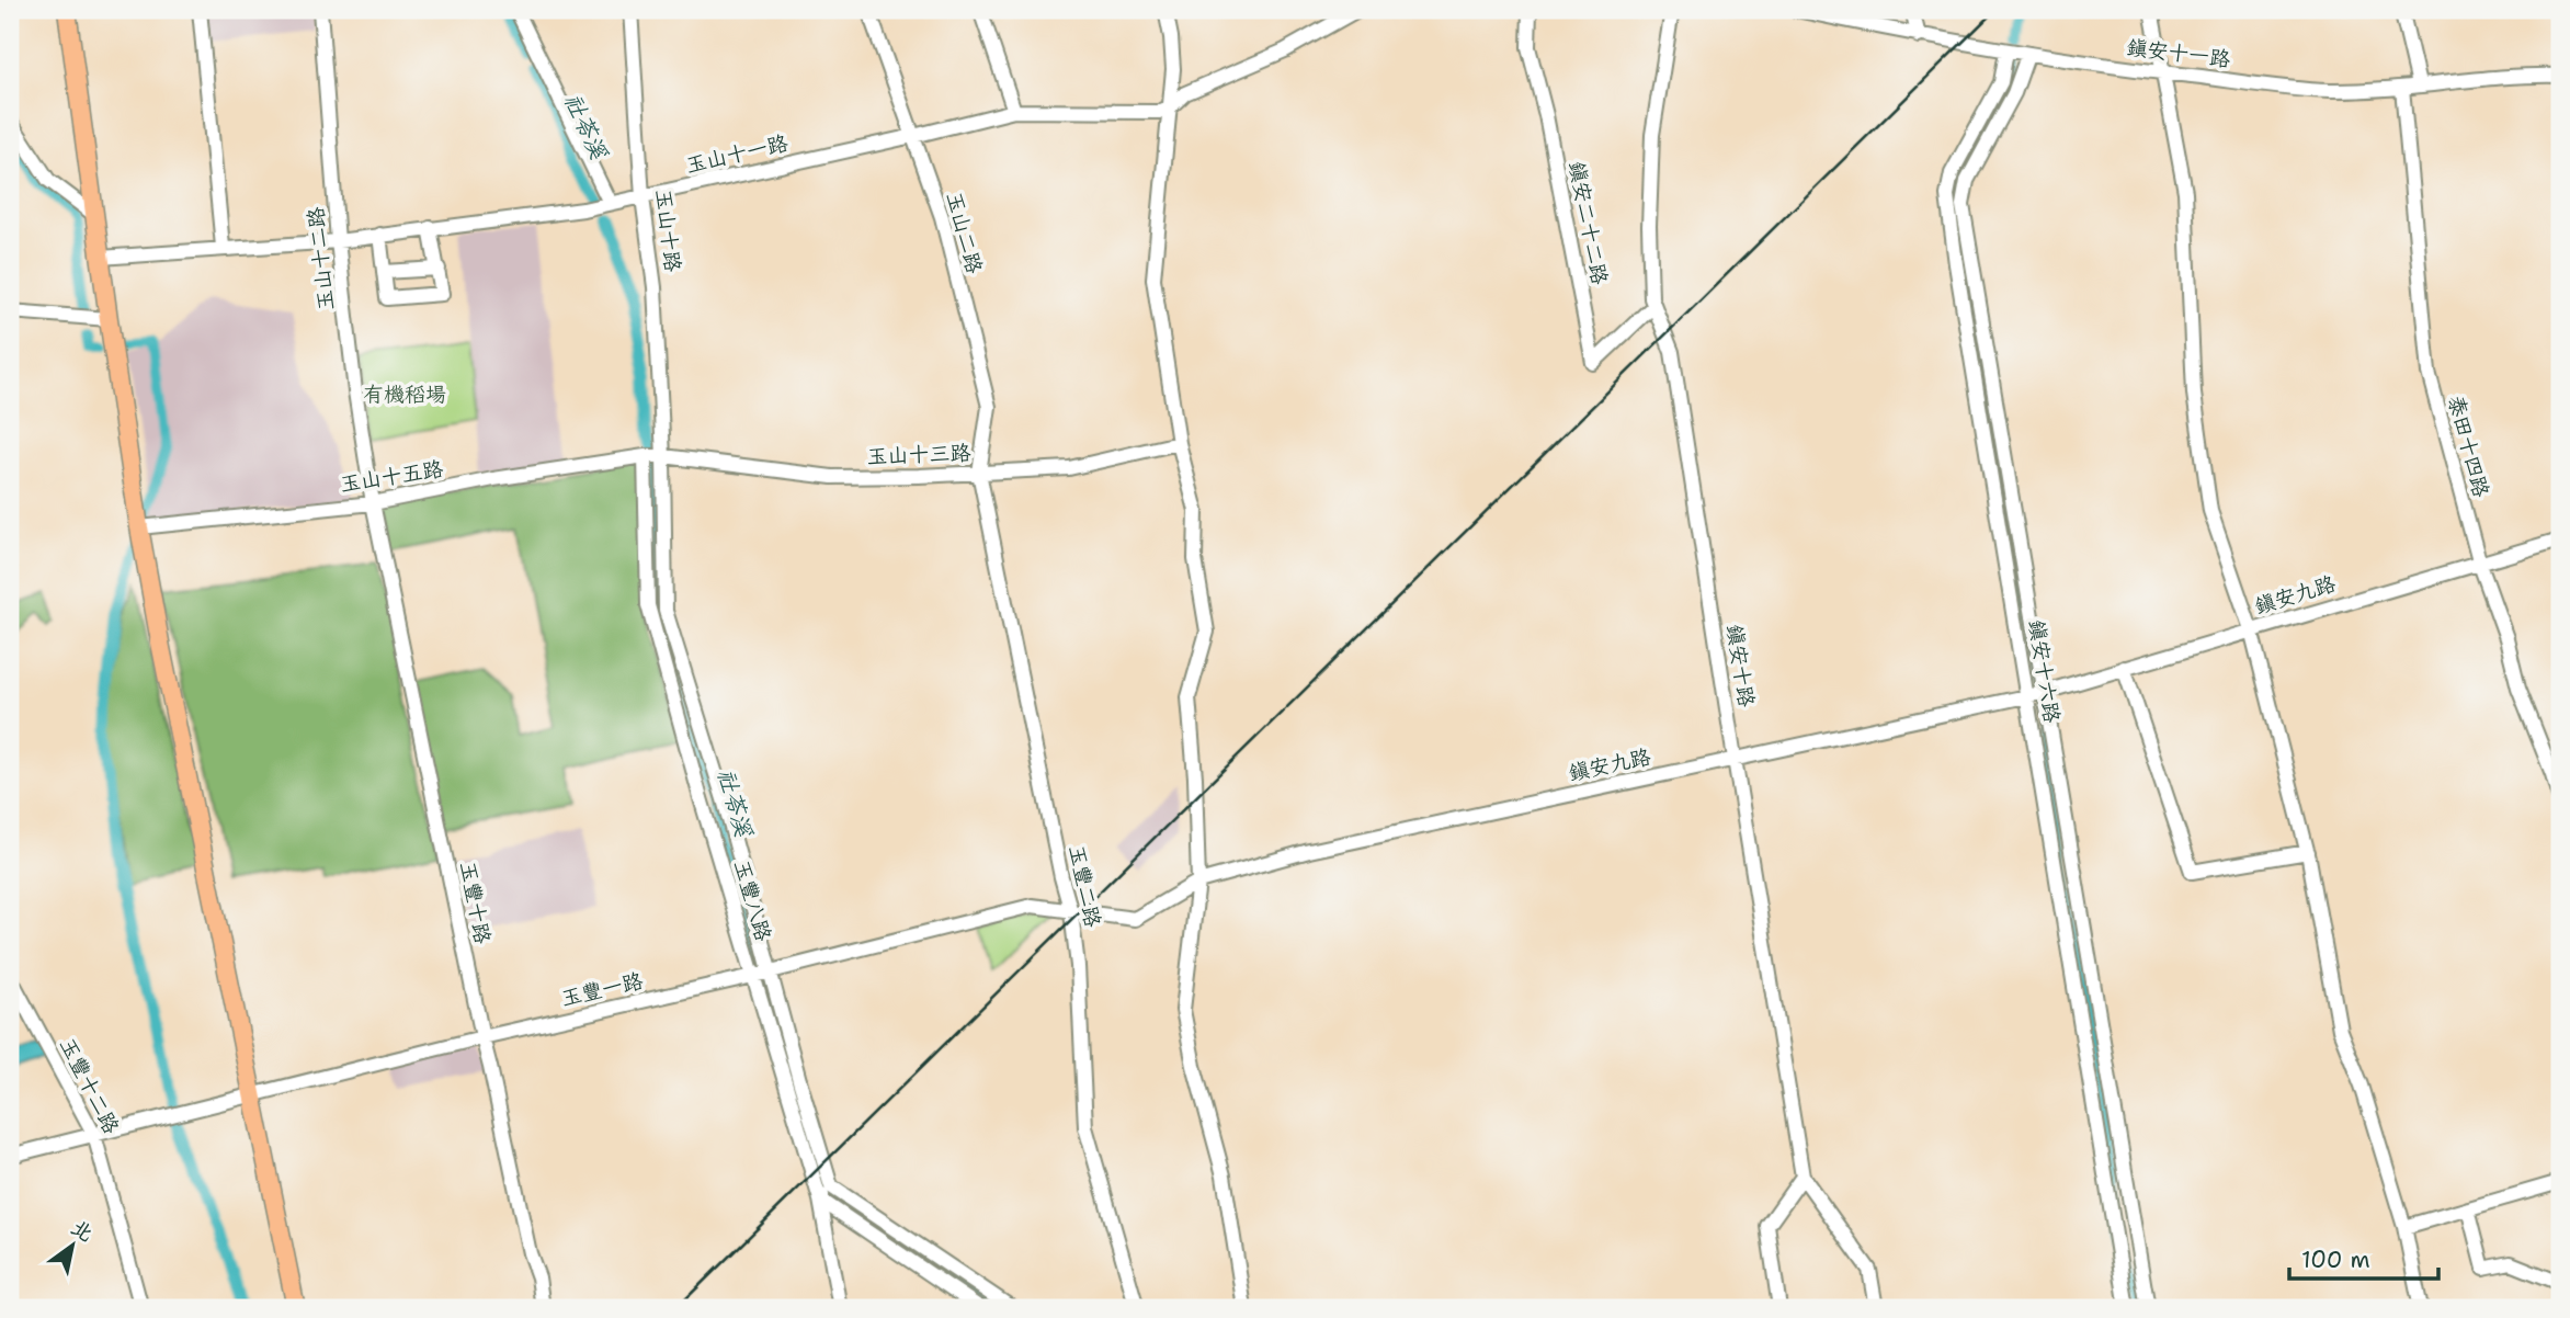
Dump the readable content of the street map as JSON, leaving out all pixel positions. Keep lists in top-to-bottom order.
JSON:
{
  "streets": {
    "street": [
      "鎮安十一路",
      "玉山十一路",
      "鎮安二十二路",
      "玉山十路",
      "玉山二路",
      "玉山十二路",
      "泰田十四路",
      "玉山十三路",
      "玉山十五路",
      "鎮安九路",
      "鎮安十路",
      "鎮安十六路",
      "玉豐二路",
      "玉豐八路",
      "玉豐十路",
      "玉豐一路",
      "玉豐十二路"
    ]
  },
  "crossings": [
    ["鎮安十一路", "泰田十四路"],
    ["鎮安十一路", "鎮安十六路"],
    ["玉山十一路", "玉山十路"],
    ["玉山十一路", "玉山二路"],
    ["玉山十一路", "玉山十二路"],
    ["鎮安二十二路", "鎮安十路"],
    ["玉山十路", "玉山十三路"],
    ["玉山十路", "玉山十五路"],
    ["玉山十路", "玉豐八路"],
    ["玉山二路", "玉山十三路"],
    ["玉山二路", "玉豐二路"],
    ["玉山十二路", "玉山十五路"],
    ["玉山十二路", "玉豐十路"],
    ["泰田十四路", "鎮安九路"],
    ["玉山十三路", "玉山十五路"],
    ["玉山十三路", "玉豐二路"],
    ["玉山十三路", "玉豐八路"],
    ["玉山十五路", "玉豐八路"],
    ["玉山十五路", "玉豐十路"],
    ["鎮安九路", "鎮安十路"],
    ["鎮安九路", "鎮安十六路"],
    ["鎮安九路", "玉豐一路"],
    ["玉豐二路", "玉豐一路"],
    ["玉豐八路", "玉豐一路"],
    ["玉豐十路", "玉豐一路"],
    ["玉豐一路", "玉豐十二路"]
  ],
  "water": ["社苓溪"],
  "parks": ["有機稻場"],
  "scale_bar": "100 m",
  "north": "top right"
}
